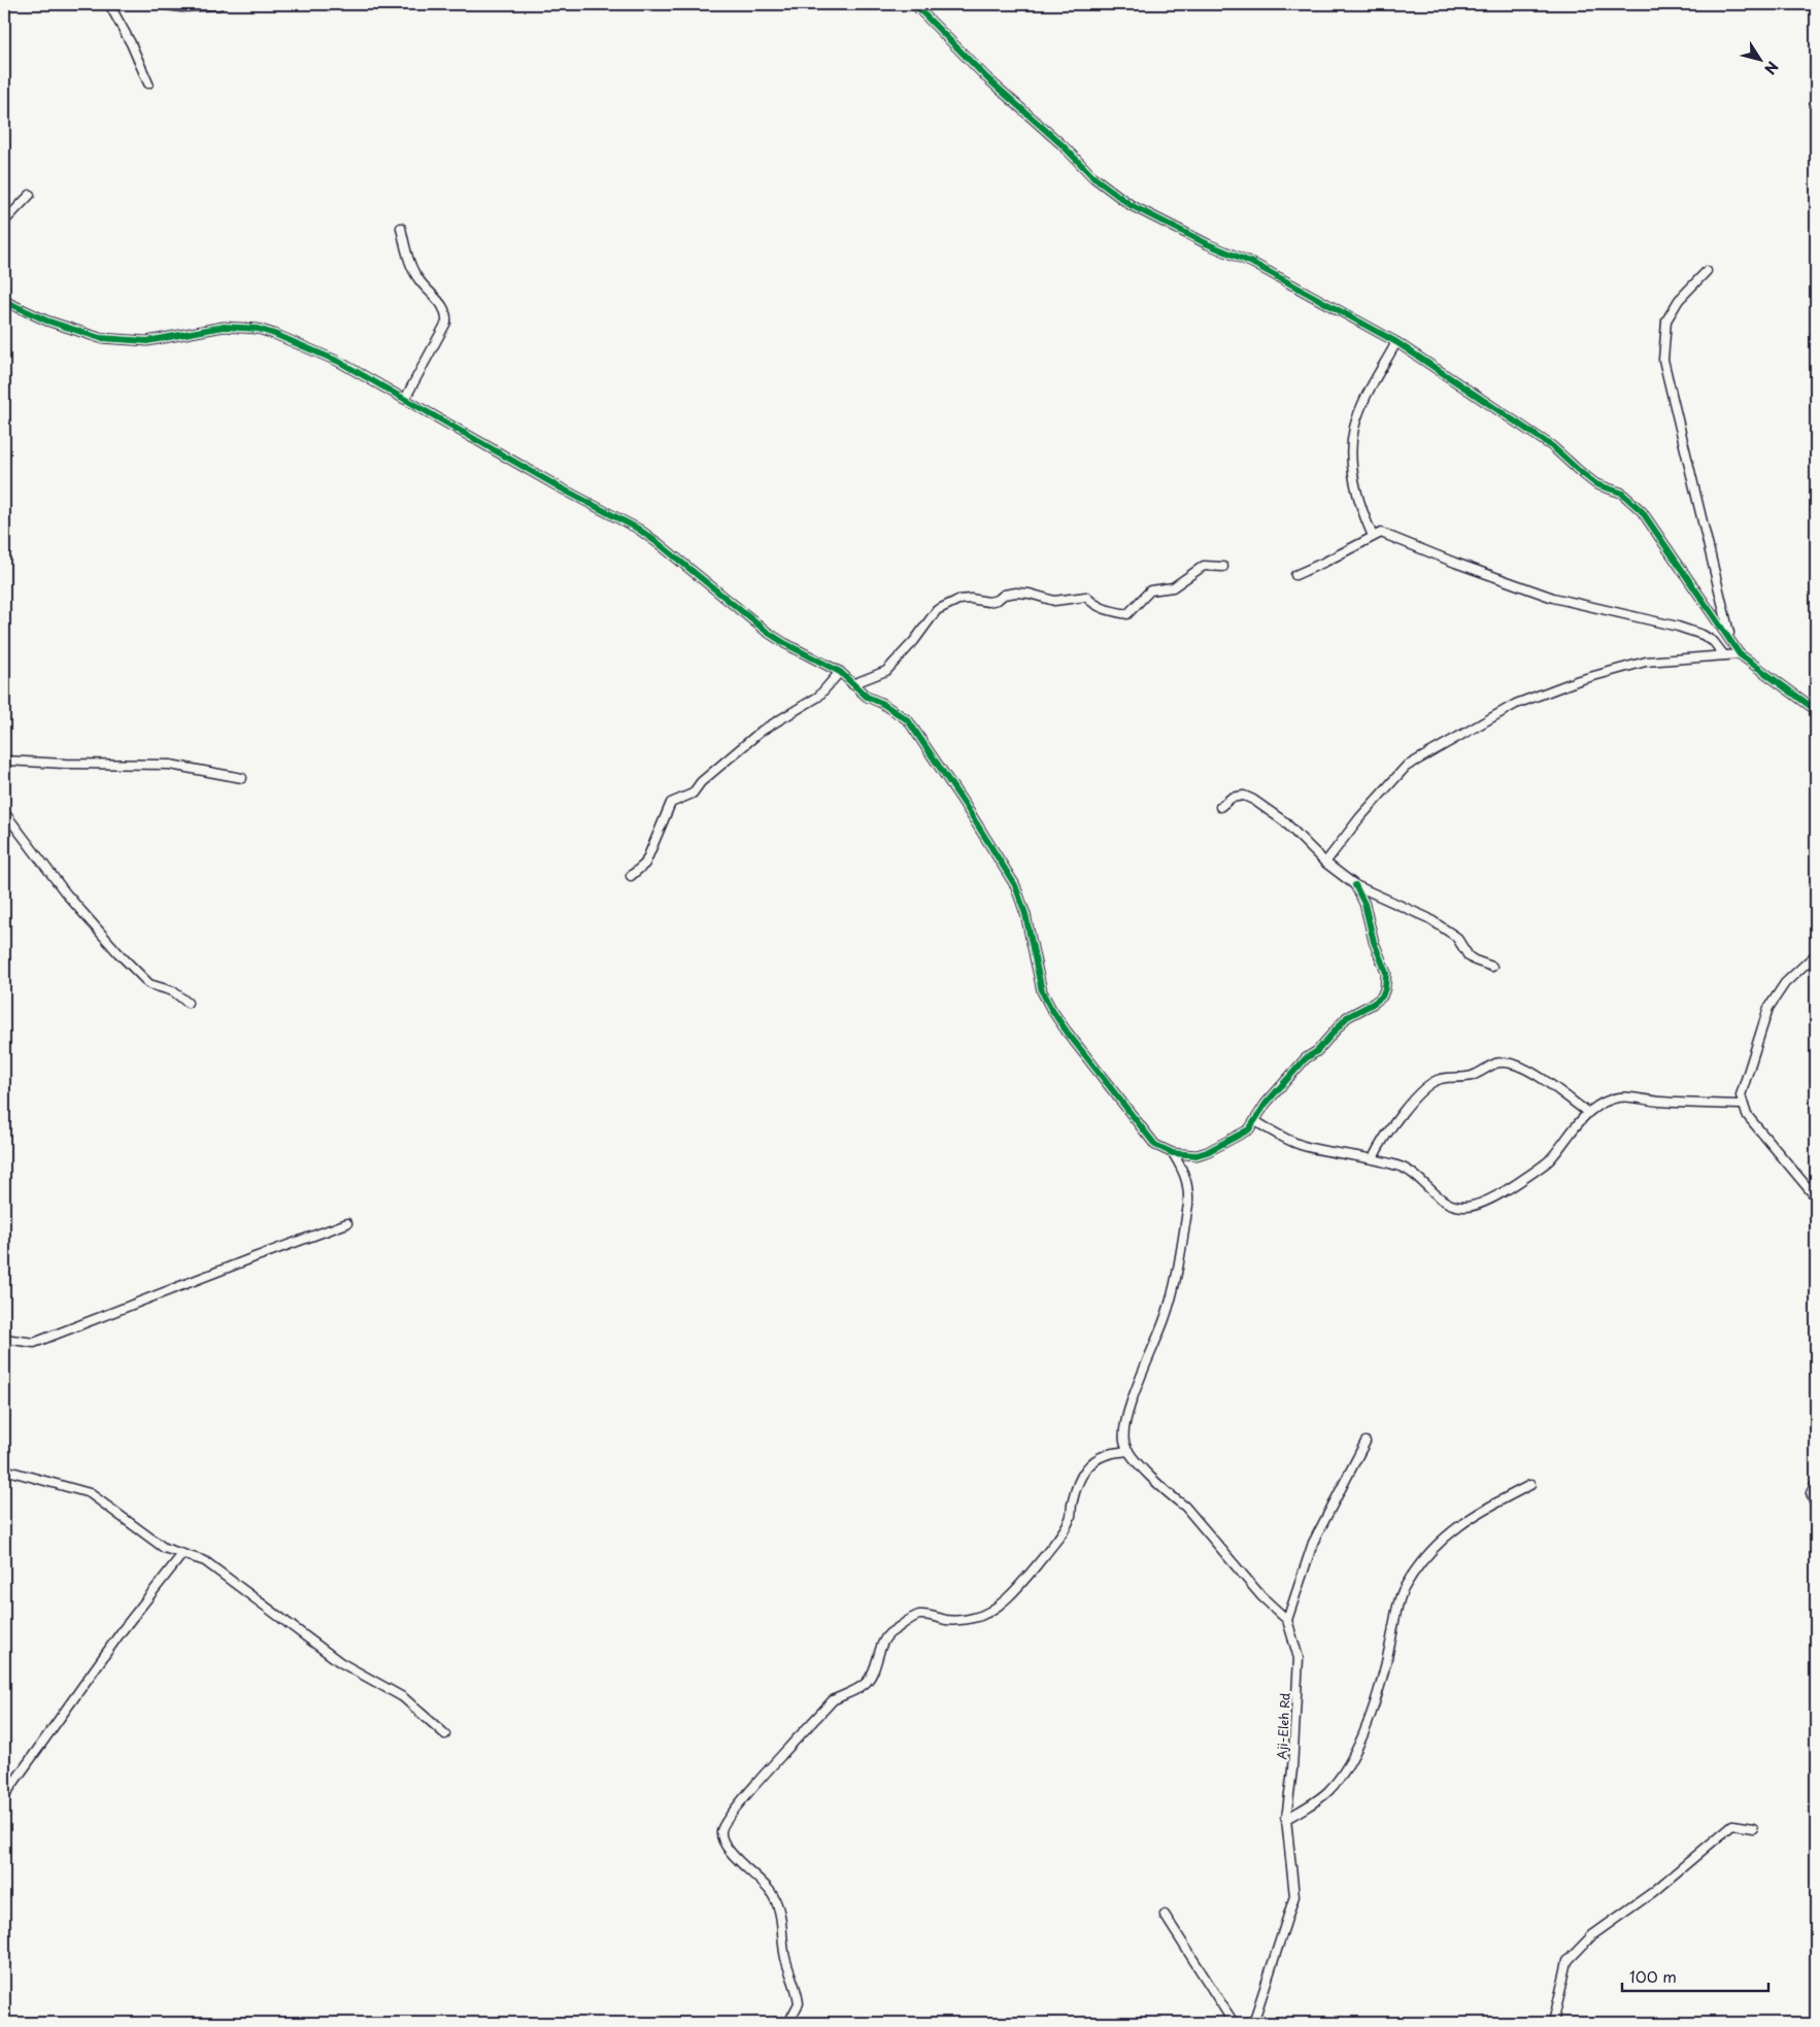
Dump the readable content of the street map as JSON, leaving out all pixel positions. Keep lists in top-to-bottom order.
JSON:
{
  "streets": {
    "street": ["Aji-Eleh Rd"]
  },
  "scale_bar": "100 m",
  "north": "bottom right"
}
